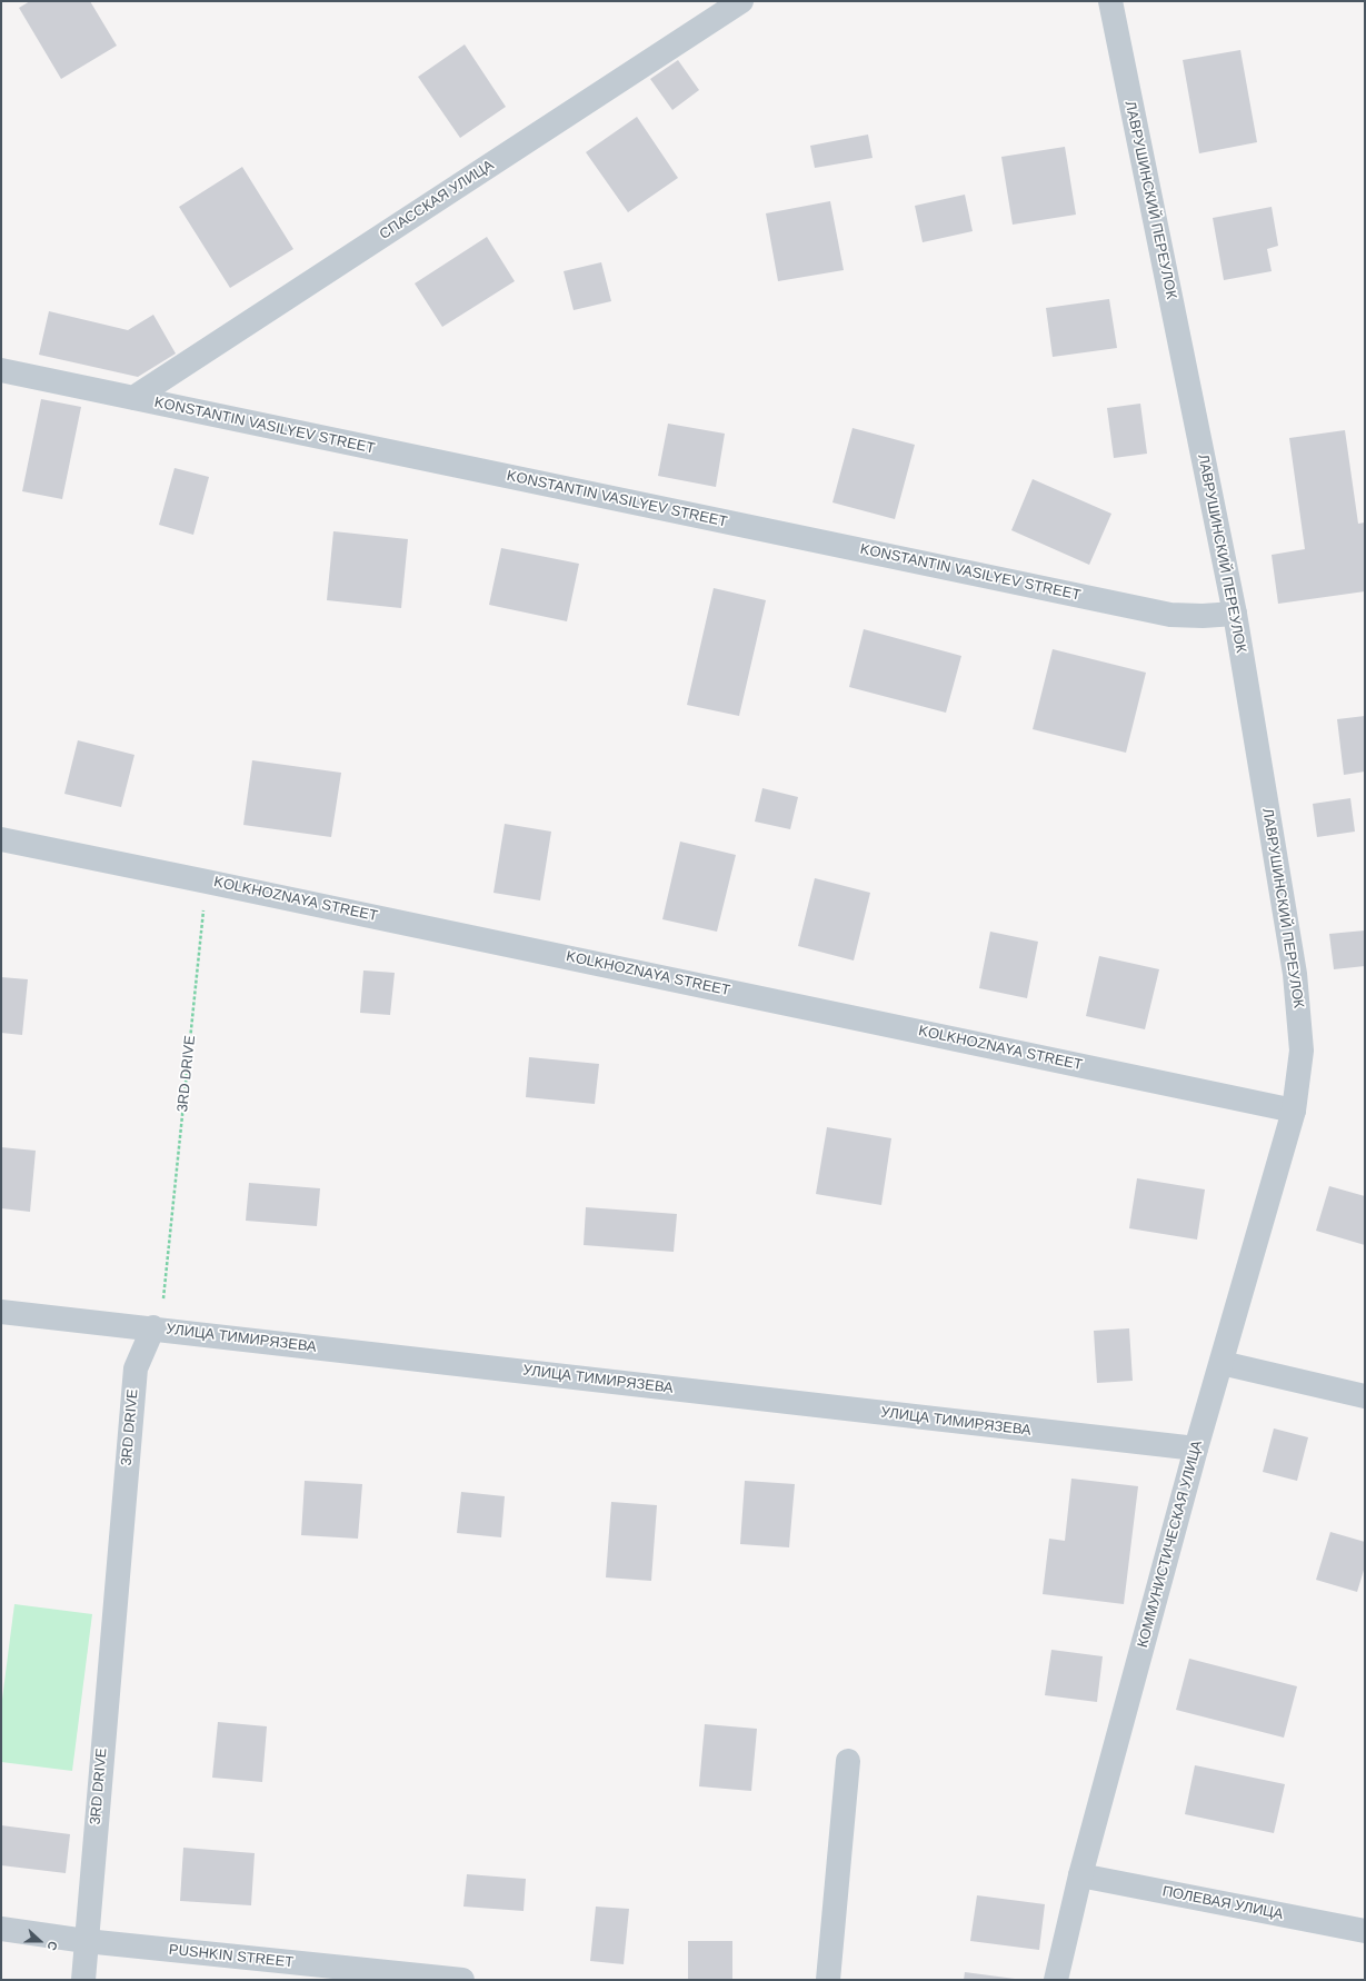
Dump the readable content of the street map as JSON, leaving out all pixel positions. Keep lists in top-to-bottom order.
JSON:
{
  "streets": {
    "street": [
      "СПАССКАЯ УЛИЦА",
      "ЛАВРУШИНСКИЙ ПЕРЕУЛОК",
      "KONSTANTIN VASILYEV STREET",
      "KOLKHOZNAYA STREET",
      "3RD DRIVE",
      "УЛИЦА ТИМИРЯЗЕВА",
      "КОММУНИСТИЧЕСКАЯ УЛИЦА",
      "ПОЛЕВАЯ УЛИЦА",
      "PUSHKIN STREET"
    ]
  },
  "crossings": [
    ["СПАССКАЯ УЛИЦА", "KONSTANTIN VASILYEV STREET"],
    ["ЛАВРУШИНСКИЙ ПЕРЕУЛОК", "KONSTANTIN VASILYEV STREET"],
    ["ЛАВРУШИНСКИЙ ПЕРЕУЛОК", "KOLKHOZNAYA STREET"],
    ["ЛАВРУШИНСКИЙ ПЕРЕУЛОК", "КОММУНИСТИЧЕСКАЯ УЛИЦА"],
    ["KOLKHOZNAYA STREET", "3RD DRIVE"],
    ["KOLKHOZNAYA STREET", "КОММУНИСТИЧЕСКАЯ УЛИЦА"],
    ["3RD DRIVE", "УЛИЦА ТИМИРЯЗЕВА"],
    ["3RD DRIVE", "PUSHKIN STREET"],
    ["УЛИЦА ТИМИРЯЗЕВА", "КОММУНИСТИЧЕСКАЯ УЛИЦА"],
    ["КОММУНИСТИЧЕСКАЯ УЛИЦА", "ПОЛЕВАЯ УЛИЦА"]
  ],
  "north": "right"
}
